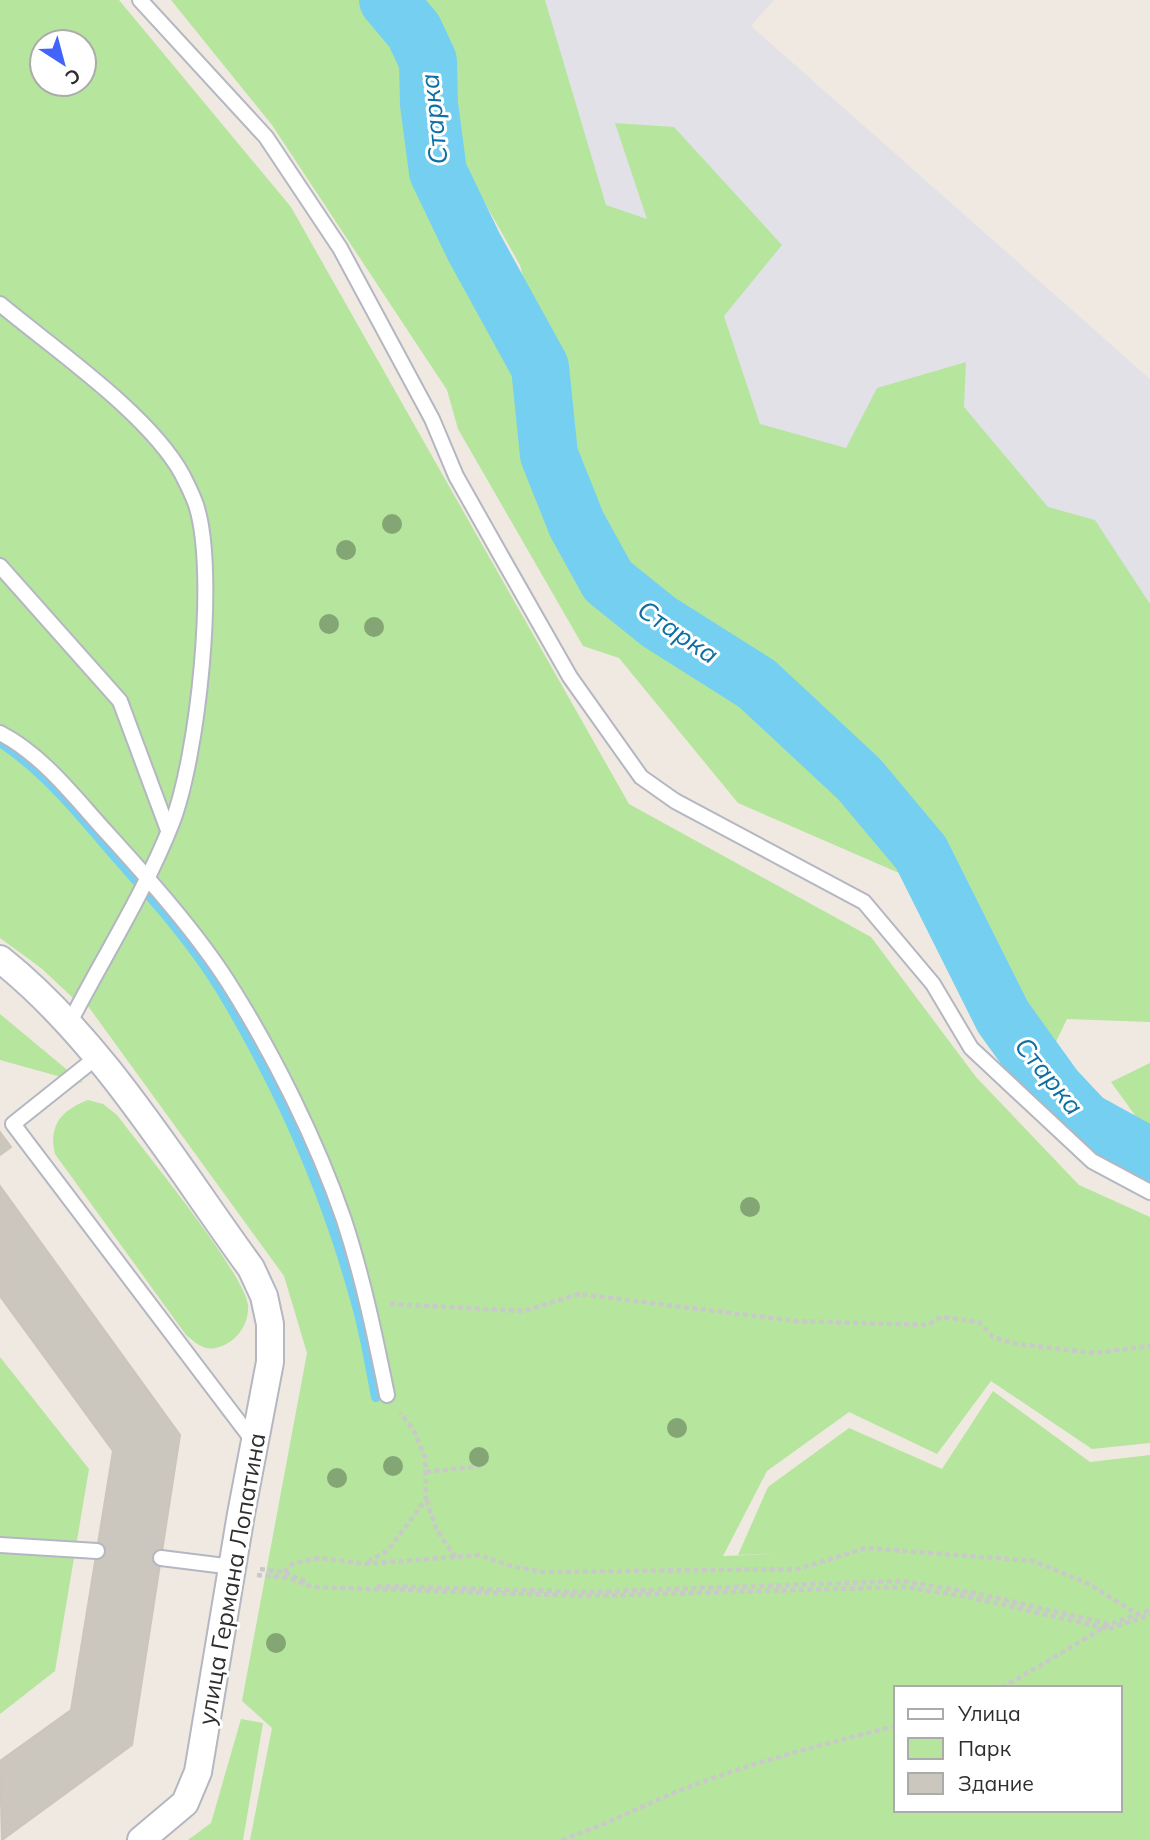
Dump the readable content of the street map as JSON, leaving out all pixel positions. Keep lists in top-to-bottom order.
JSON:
{
  "streets": {
    "street": ["улица Германа Лопатина"]
  },
  "water": ["Старка"],
  "legend": ["Улица", "Парк", "Здание"],
  "north": "bottom right"
}
